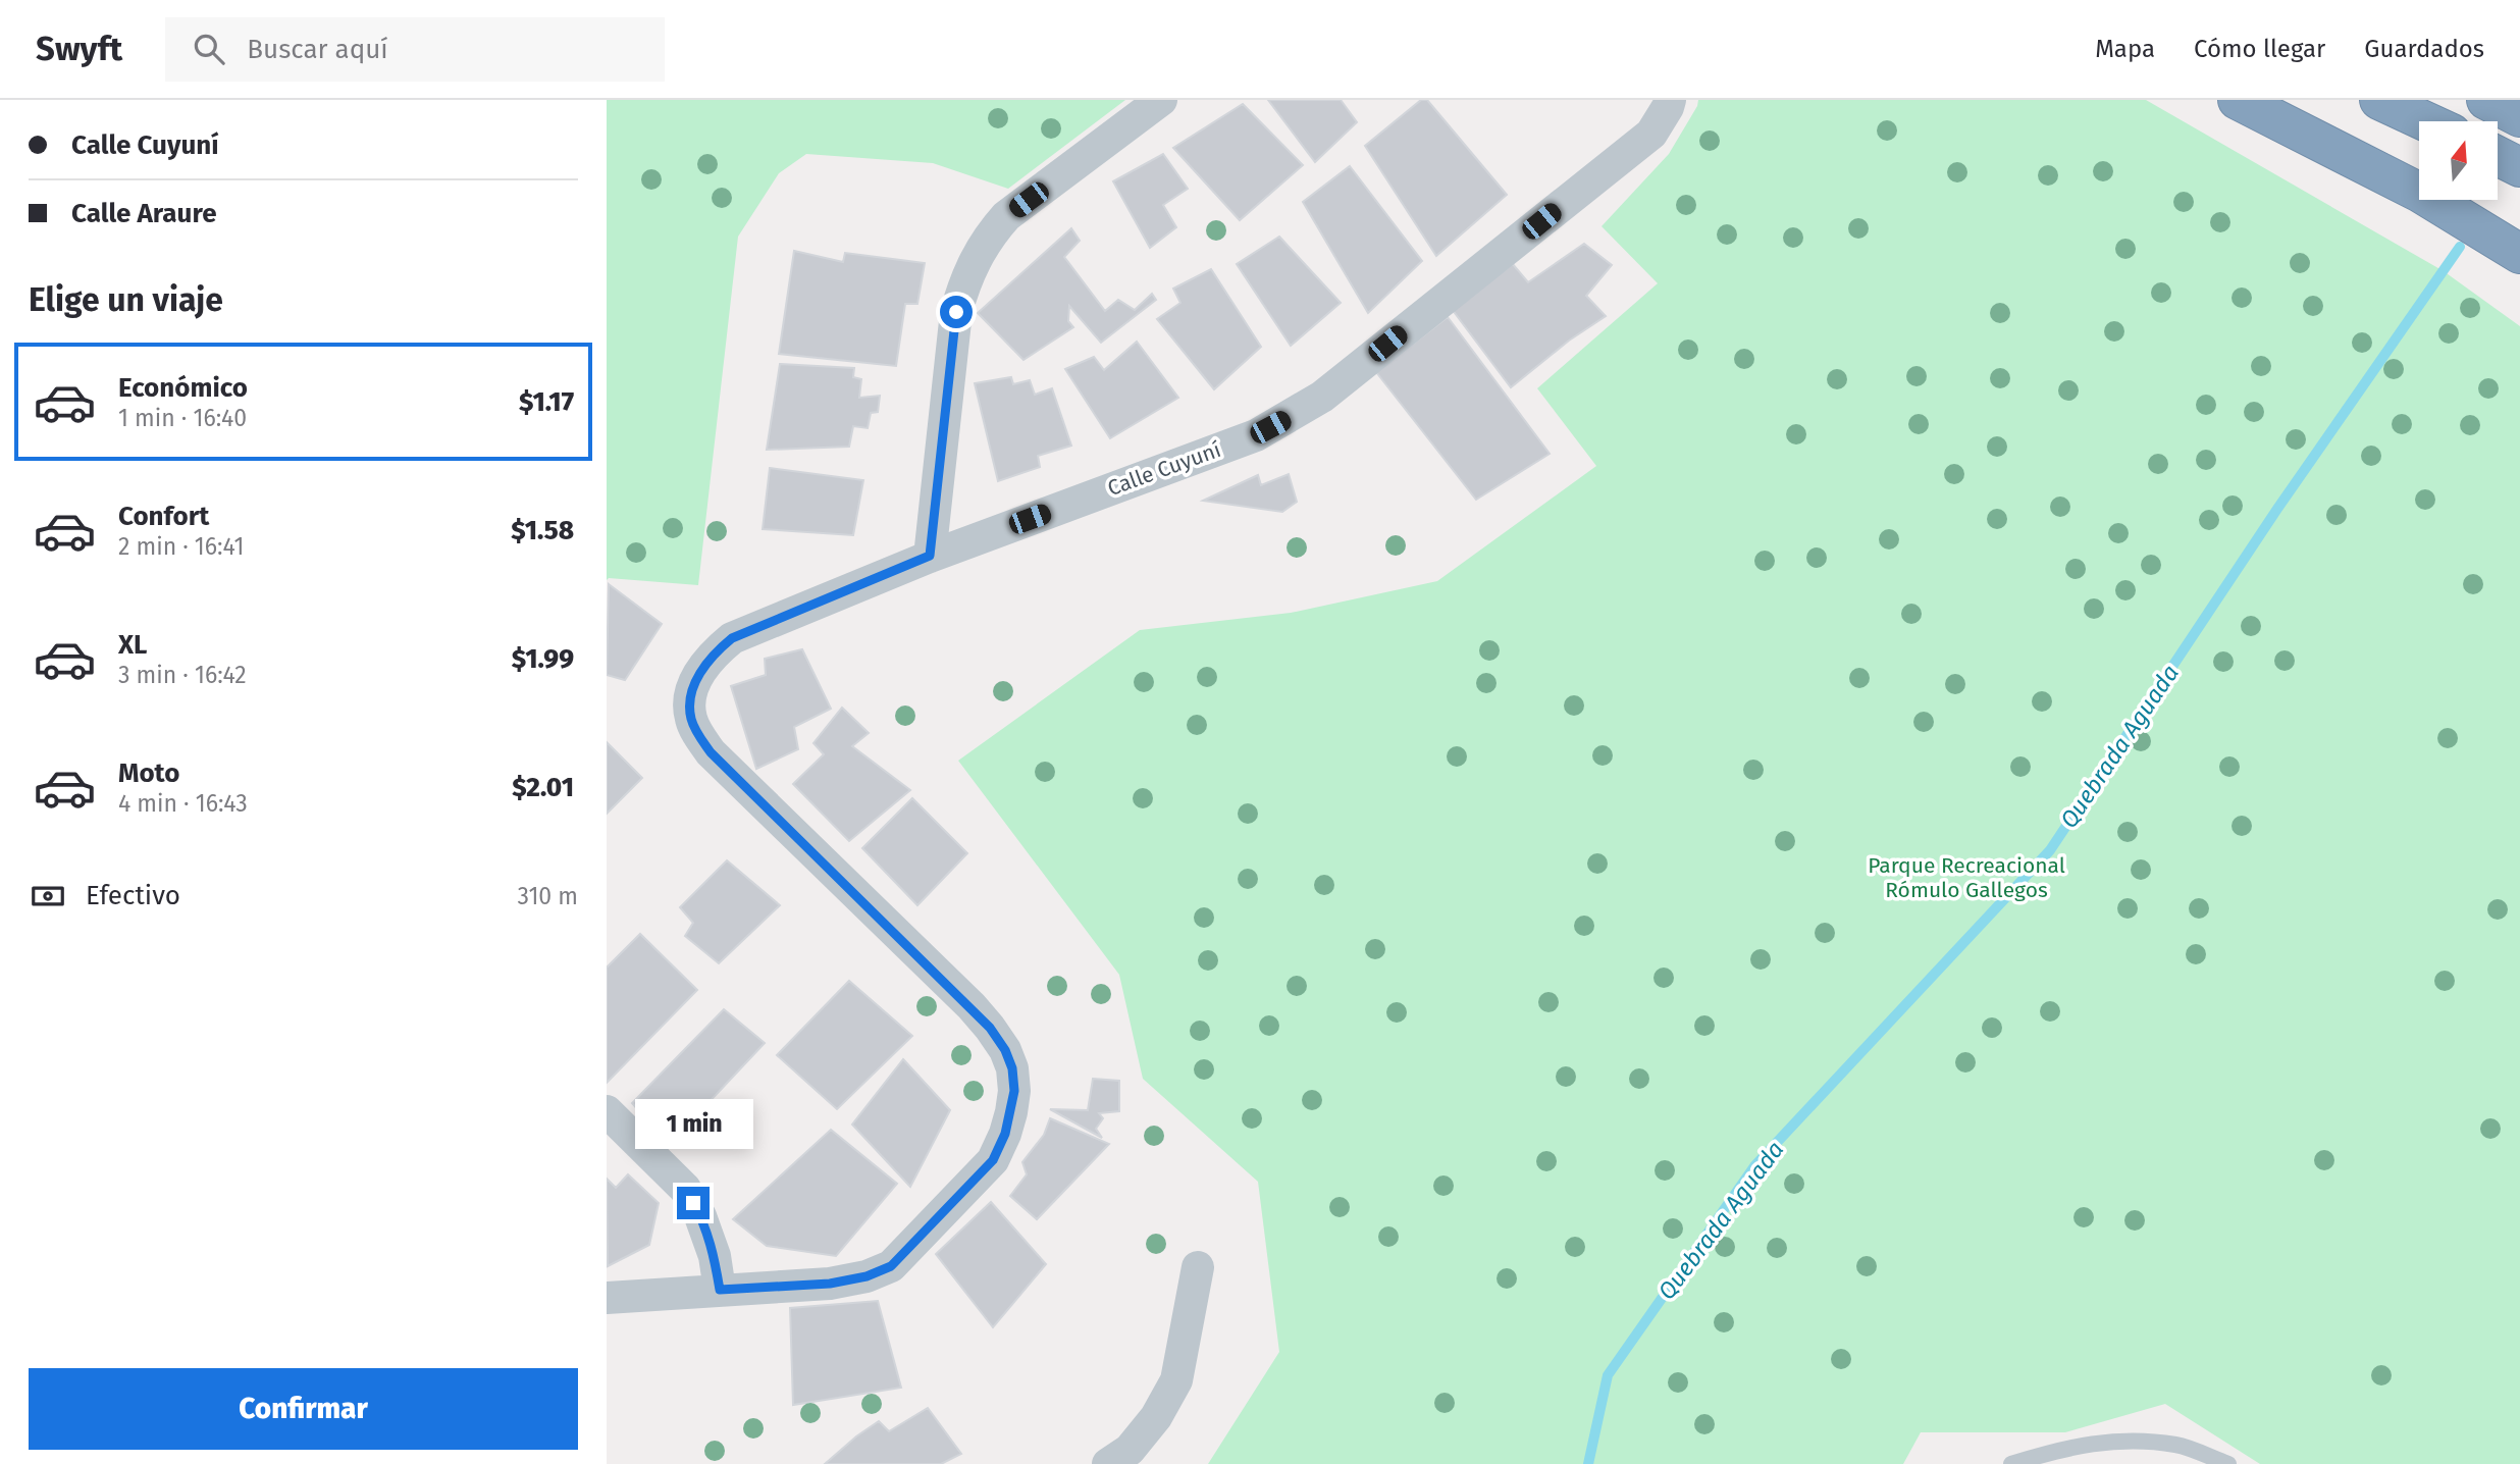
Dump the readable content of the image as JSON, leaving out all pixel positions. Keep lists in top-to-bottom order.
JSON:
{
  "streets": {
    "street": ["Calle Cuyuní"]
  },
  "water": ["Quebrada Aguada"],
  "parks": ["Parque Recreacional Rómulo Gallegos"],
  "north": "top",
  "page": {
    "header": "Swyft",
    "search": "Buscar aquí",
    "nav": ["Mapa", "Cómo llegar", "Guardados"],
    "banner": ["Calle Cuyuní", "Calle Araure"],
    "heading": "Elige un viaje",
    "list": [
      {
        "name": "Económico",
        "note": "1 min · 16:40",
        "value": "$1.17"
      },
      {
        "name": "Confort",
        "note": "2 min · 16:41",
        "value": "$1.58"
      },
      {
        "name": "XL",
        "note": "3 min · 16:42",
        "value": "$1.99"
      },
      {
        "name": "Moto",
        "note": "4 min · 16:43",
        "value": "$2.01"
      }
    ],
    "pay": ["Efectivo", "310 m"],
    "bubble": "1 min",
    "buttons": "Confirmar"
  }
}
